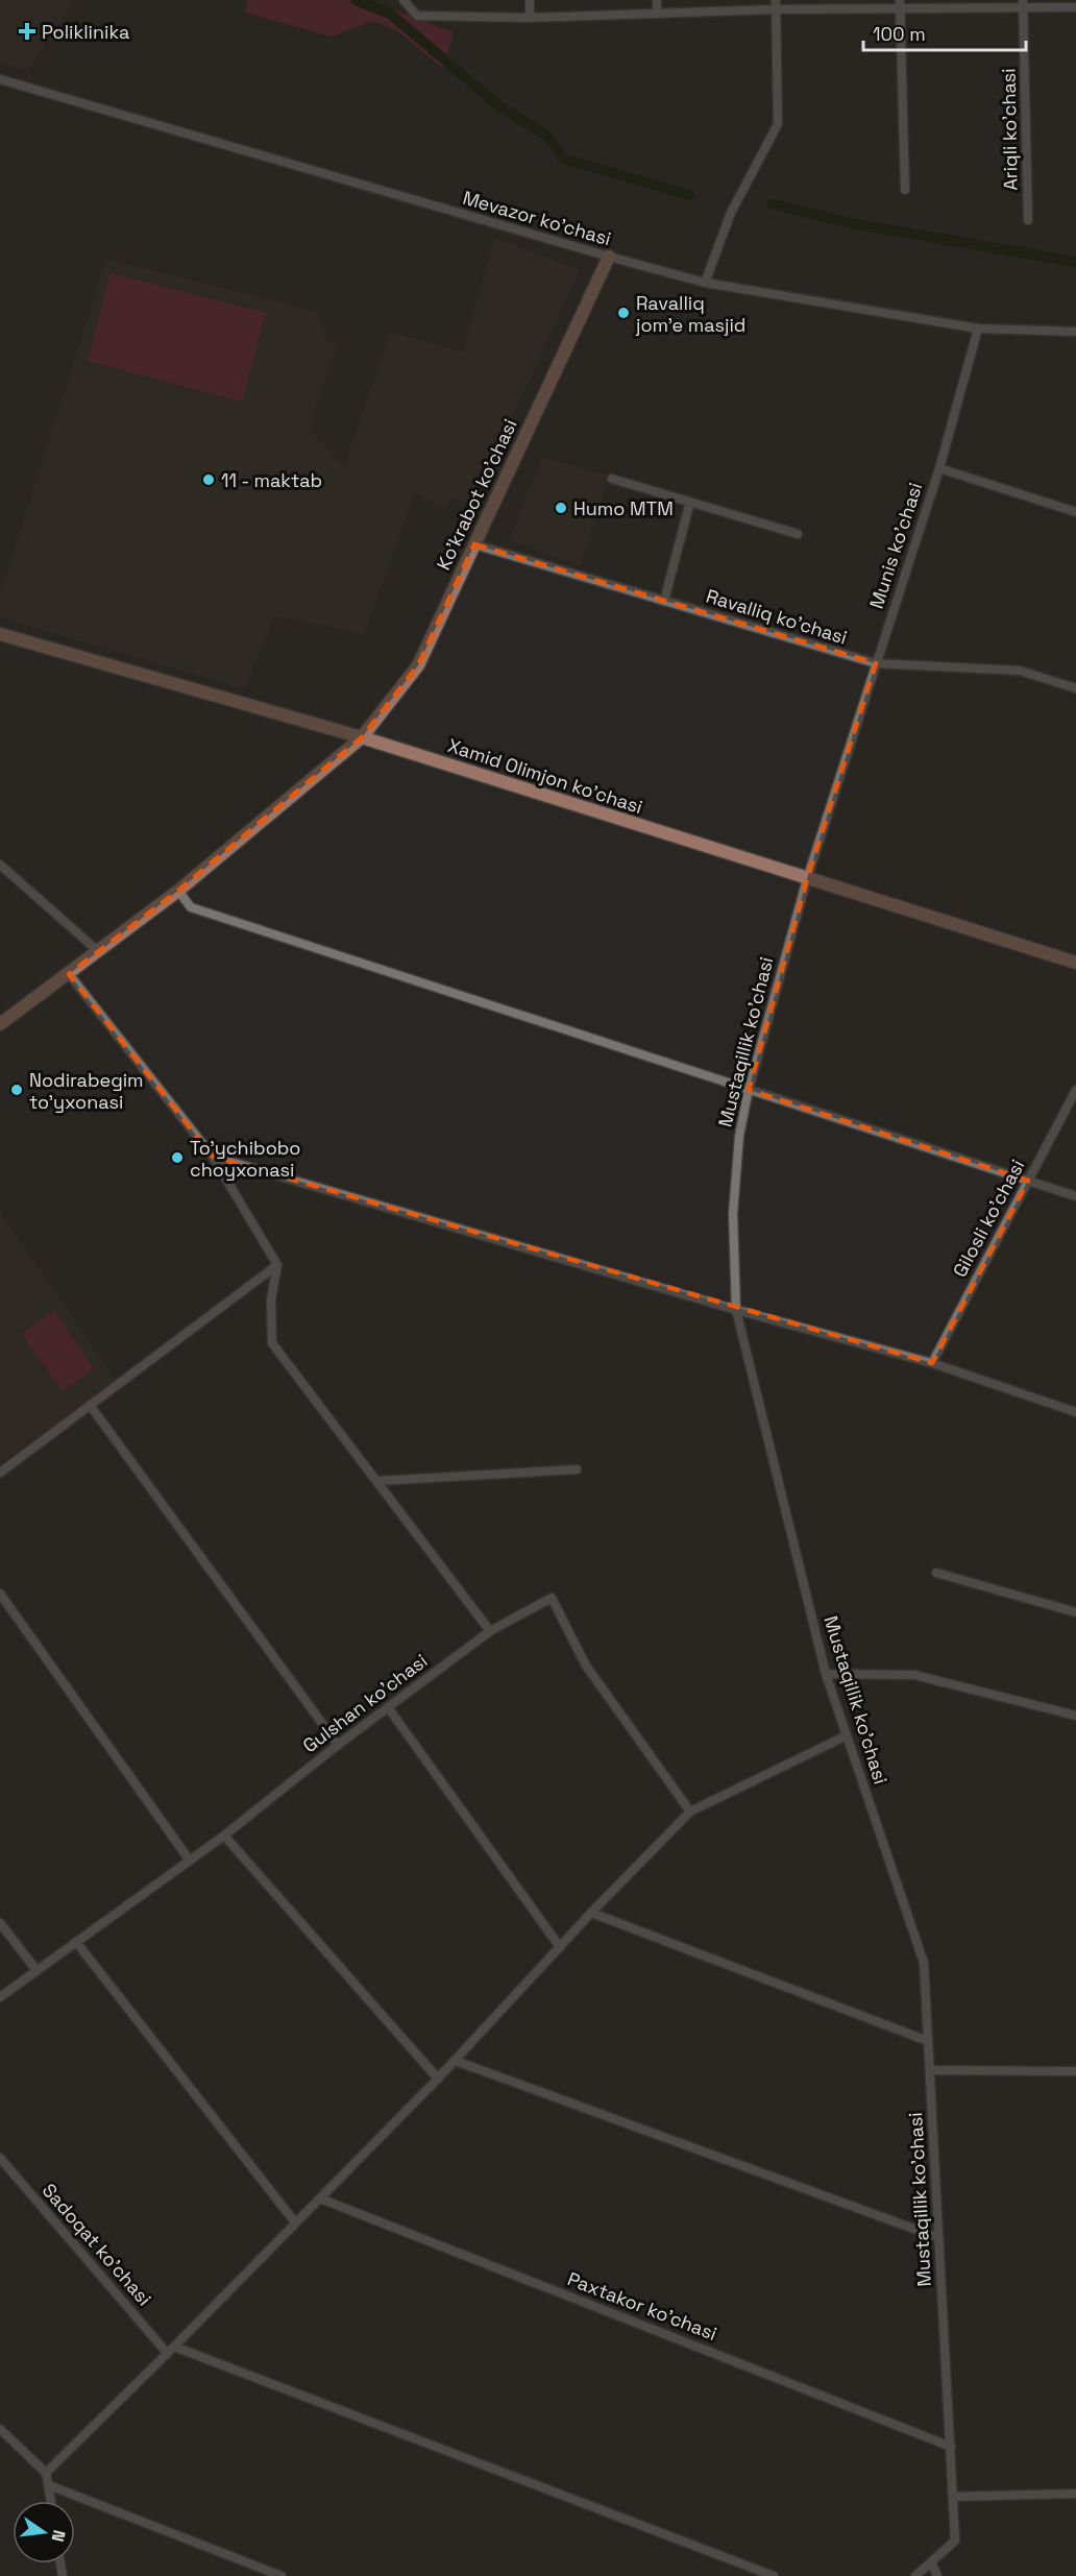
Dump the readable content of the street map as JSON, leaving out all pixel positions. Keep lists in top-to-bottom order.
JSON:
{
  "streets": {
    "main road": ["Ko'krabot ko'chasi", "Xamid Olimjon ko'chasi"],
    "street": [
      "Ariqli ko'chasi",
      "Mevazor ko'chasi",
      "Munis ko'chasi",
      "Ravalliq ko'chasi",
      "Mustaqillik ko'chasi",
      "Gilosli ko'chasi",
      "Gulshan ko'chasi",
      "Sadoqat ko'chasi",
      "Paxtakor ko'chasi"
    ]
  },
  "crossings": [
    ["Mevazor ko'chasi", "Ko'krabot ko'chasi"],
    ["Mevazor ko'chasi", "Munis ko'chasi"],
    ["Ko'krabot ko'chasi", "Ravalliq ko'chasi"],
    ["Ko'krabot ko'chasi", "Xamid Olimjon ko'chasi"],
    ["Munis ko'chasi", "Ravalliq ko'chasi"],
    ["Munis ko'chasi", "Xamid Olimjon ko'chasi"],
    ["Munis ko'chasi", "Mustaqillik ko'chasi"],
    ["Xamid Olimjon ko'chasi", "Mustaqillik ko'chasi"],
    ["Mustaqillik ko'chasi", "Paxtakor ko'chasi"]
  ],
  "places": {
    "health": ["Poliklinika"],
    "other": [
      "Ravalliq jom'e masjid",
      "11 - maktab",
      "Humo MTM",
      "Nodirabegim to'yxonasi",
      "To'ychibobo choyxonasi"
    ]
  },
  "scale_bar": "100 m",
  "north": "right"
}
